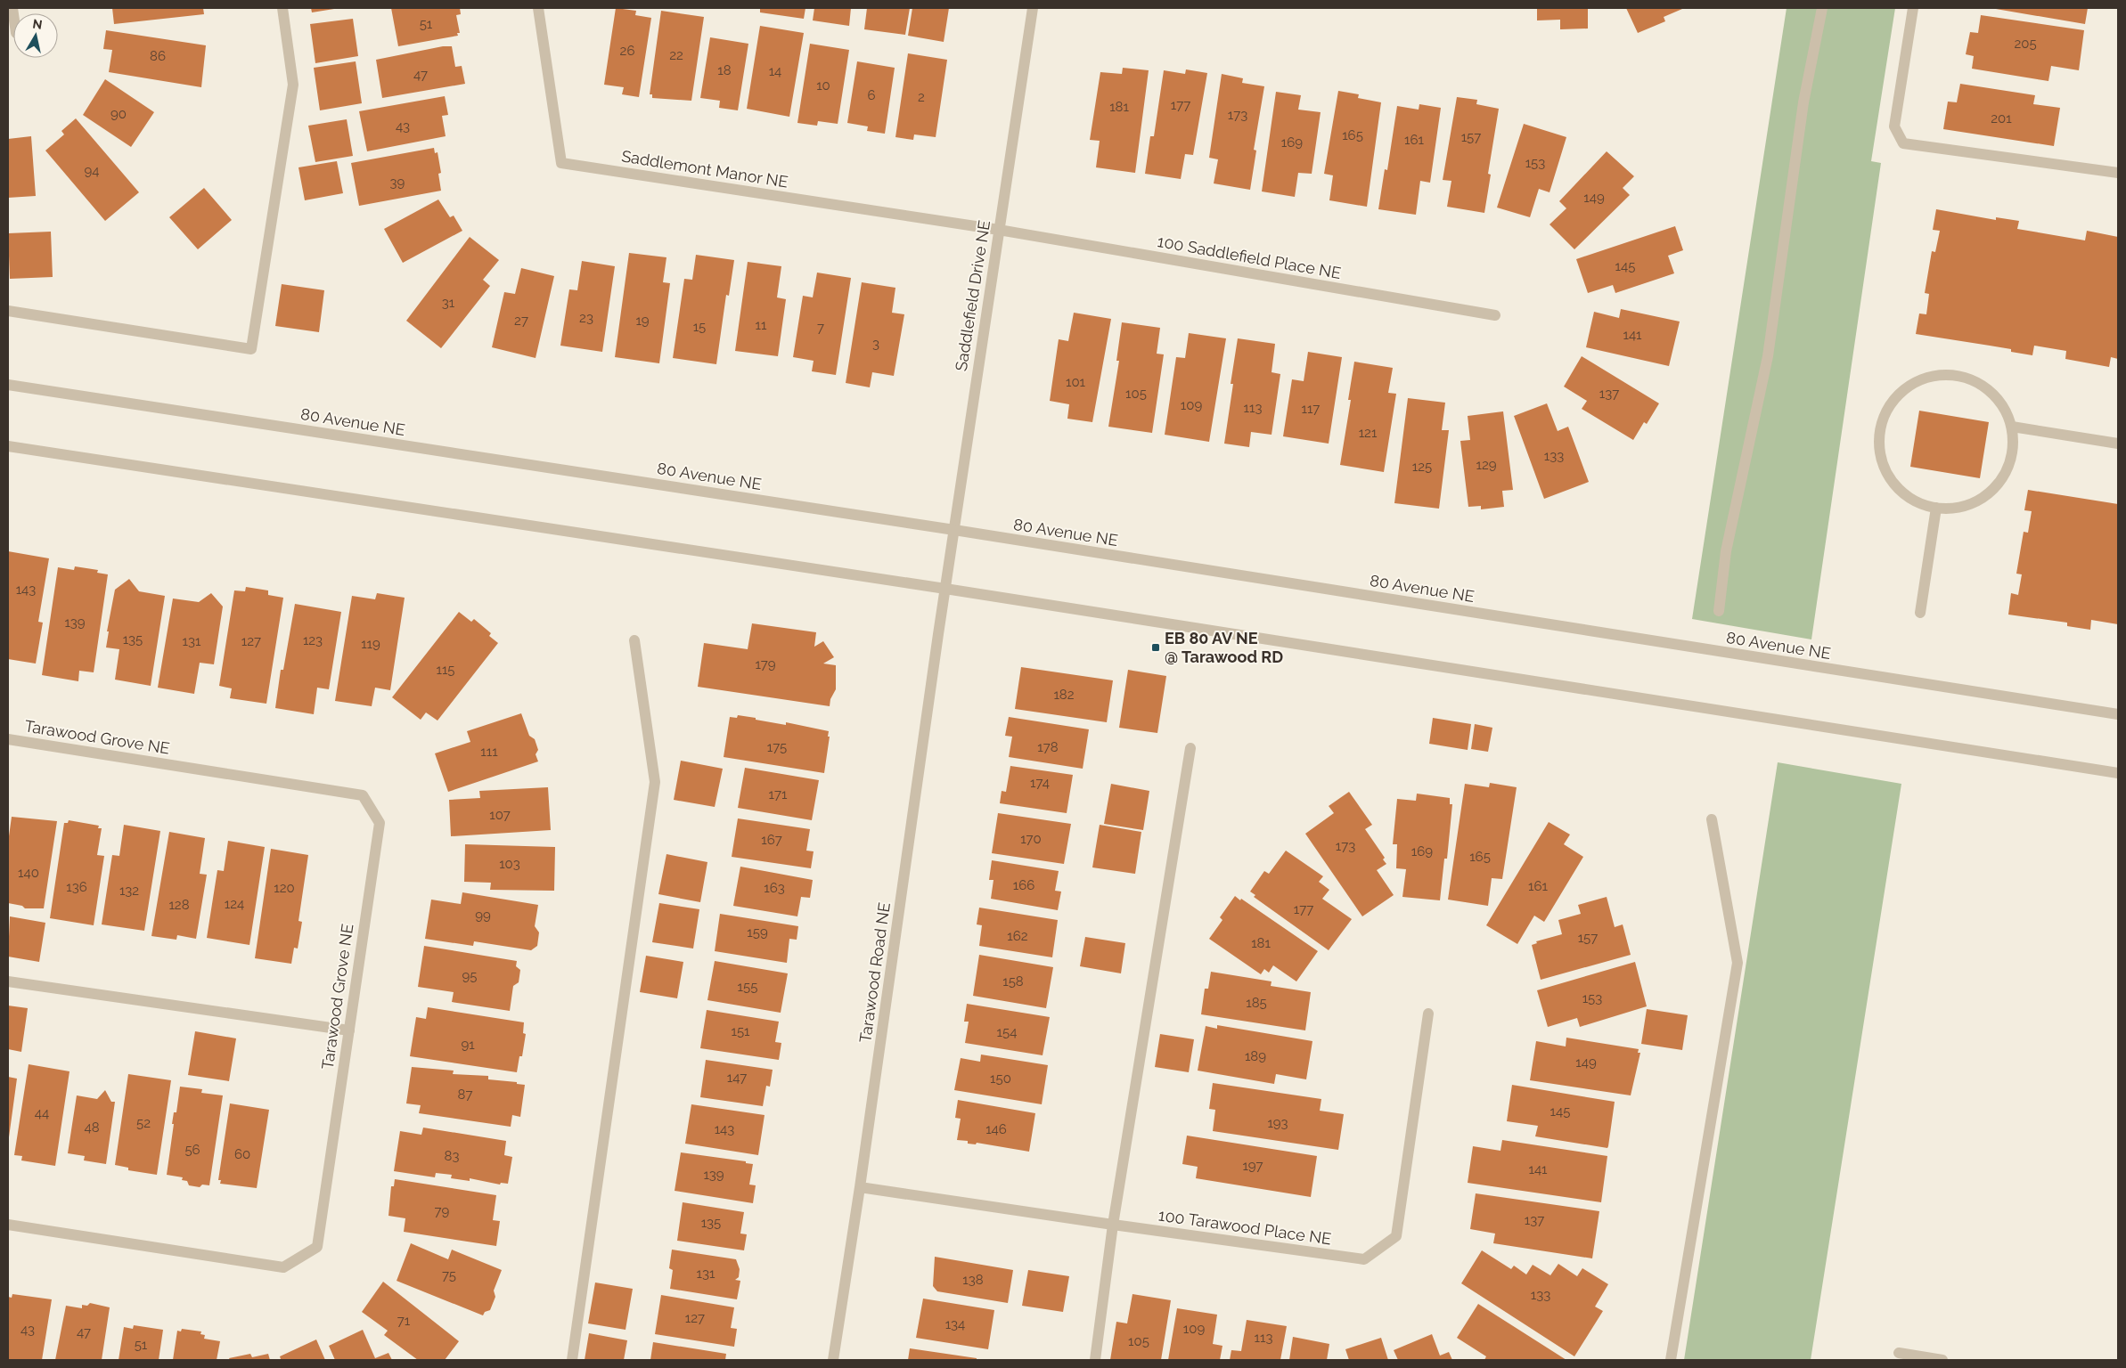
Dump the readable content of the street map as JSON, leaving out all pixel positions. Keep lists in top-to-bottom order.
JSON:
{
  "streets": {
    "street": [
      "Saddlemont Manor NE",
      "100 Saddlefield Place NE",
      "Saddlefield Drive NE",
      "80 Avenue NE",
      "Tarawood Grove NE",
      "Tarawood Road NE",
      "100 Tarawood Place NE"
    ]
  },
  "crossings": [
    ["Saddlemont Manor NE", "100 Saddlefield Place NE"],
    ["Saddlemont Manor NE", "Saddlefield Drive NE"],
    ["100 Saddlefield Place NE", "Saddlefield Drive NE"],
    ["Saddlefield Drive NE", "80 Avenue NE"],
    ["Saddlefield Drive NE", "Tarawood Road NE"],
    ["Tarawood Road NE", "100 Tarawood Place NE"]
  ],
  "places": {
    "transit": ["EB 80 AV NE @ Tarawood RD"]
  },
  "house_numbers": [
    "51",
    "205",
    "26",
    "22",
    "86",
    "18",
    "14",
    "47",
    "10",
    "6",
    "2",
    "177",
    "181",
    "90",
    "173",
    "201",
    "43",
    "165",
    "157",
    "161",
    "169",
    "153",
    "94",
    "39",
    "149",
    "145",
    "31",
    "23",
    "27",
    "19",
    "11",
    "15",
    "7",
    "141",
    "3",
    "101",
    "105",
    "137",
    "109",
    "113",
    "117",
    "121",
    "133",
    "129",
    "125",
    "143",
    "139",
    "135",
    "123",
    "131",
    "127",
    "119",
    "179",
    "115",
    "182",
    "175",
    "178",
    "111",
    "174",
    "171",
    "107",
    "170",
    "167",
    "173",
    "169",
    "165",
    "103",
    "140",
    "166",
    "161",
    "136",
    "120",
    "163",
    "132",
    "124",
    "128",
    "177",
    "99",
    "159",
    "162",
    "157",
    "181",
    "95",
    "158",
    "155",
    "153",
    "185",
    "151",
    "154",
    "91",
    "189",
    "149",
    "147",
    "150",
    "87",
    "145",
    "44",
    "52",
    "193",
    "48",
    "143",
    "146",
    "56",
    "60",
    "83",
    "197",
    "141",
    "139",
    "79",
    "137",
    "135",
    "131",
    "75",
    "138",
    "133",
    "127",
    "71",
    "134",
    "109",
    "43",
    "47",
    "113",
    "105",
    "51"
  ],
  "north": "top"
}
